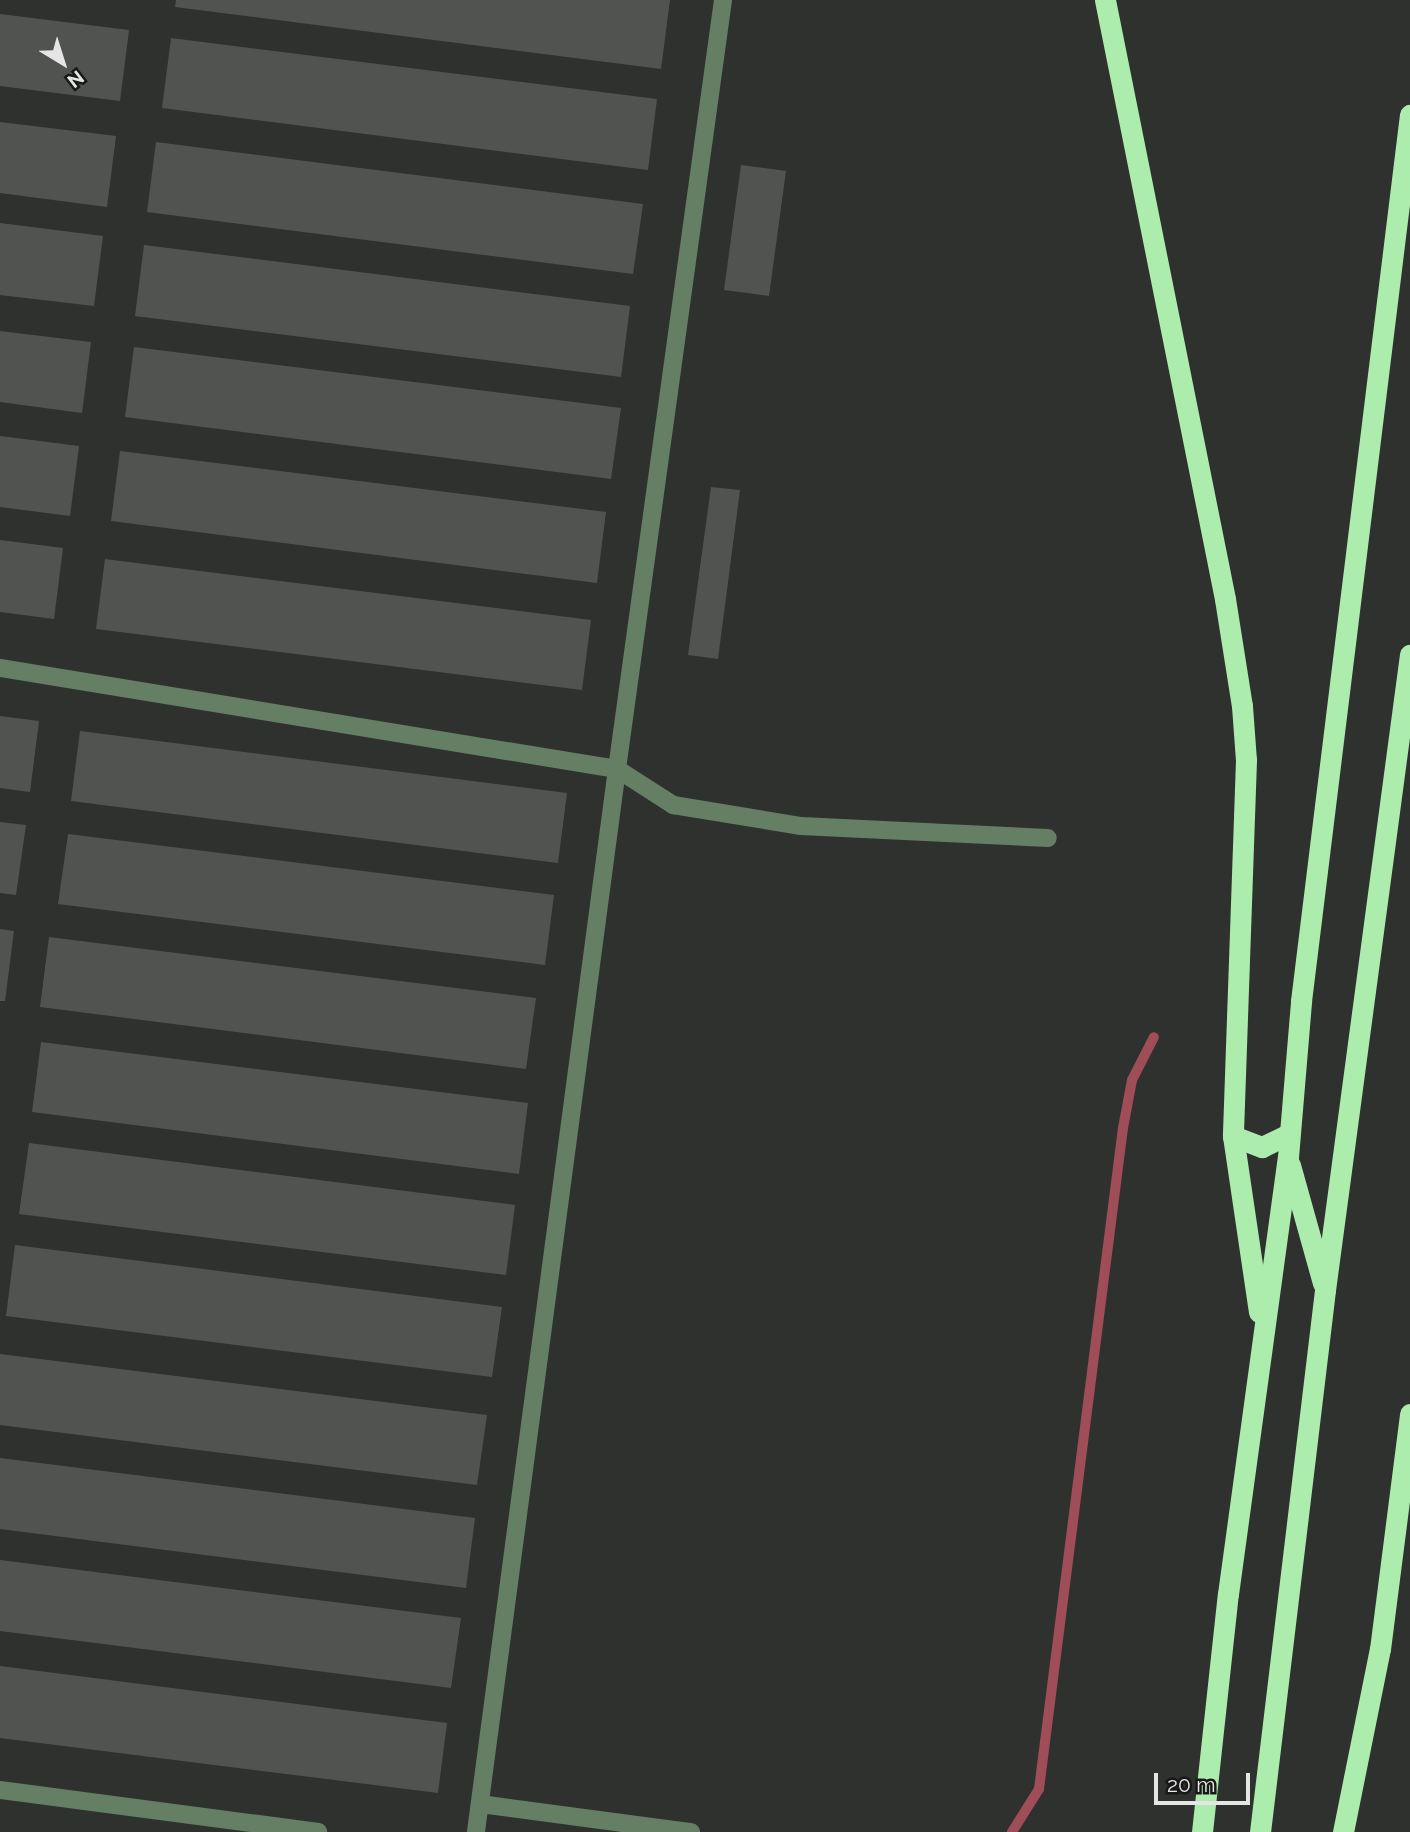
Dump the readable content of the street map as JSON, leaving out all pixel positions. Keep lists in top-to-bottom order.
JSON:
{
  "scale_bar": "20 m",
  "north": "bottom right"
}
